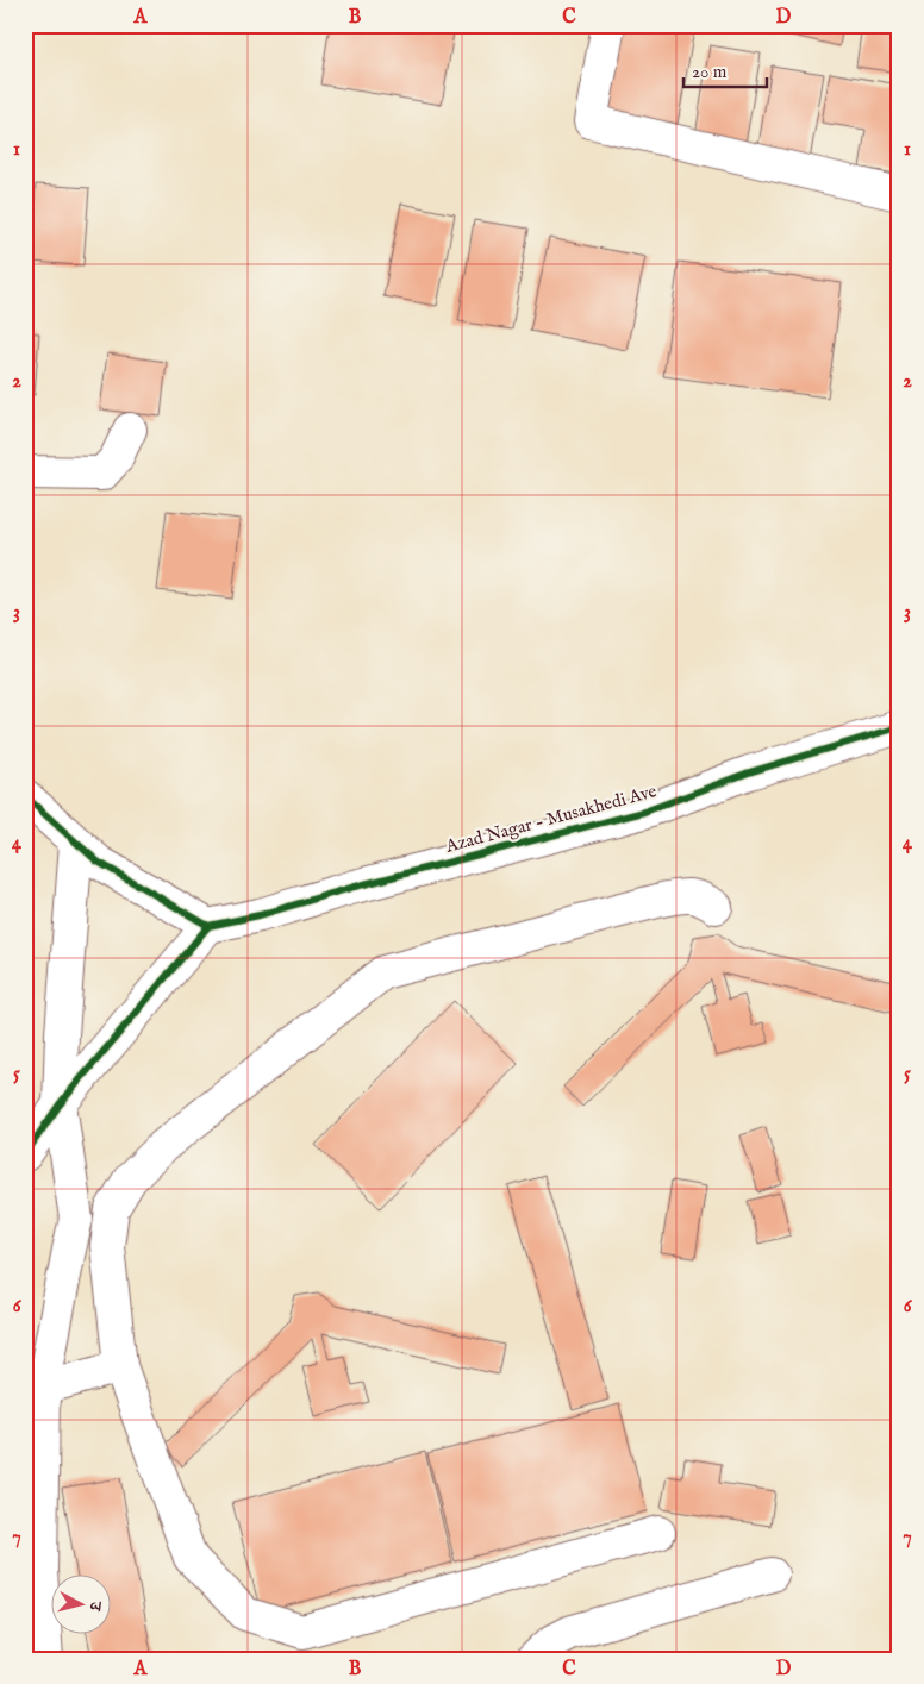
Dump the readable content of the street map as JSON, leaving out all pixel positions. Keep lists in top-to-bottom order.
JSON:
{
  "streets": {
    "street": ["Azad Nagar - Musakhedi Ave"]
  },
  "scale_bar": "20 m",
  "north": "right",
  "grid": {
    "columns": [
      "A",
      "B",
      "C",
      "D"
    ],
    "rows": [
      "1",
      "2",
      "3",
      "4",
      "5",
      "6",
      "7"
    ]
  }
}
